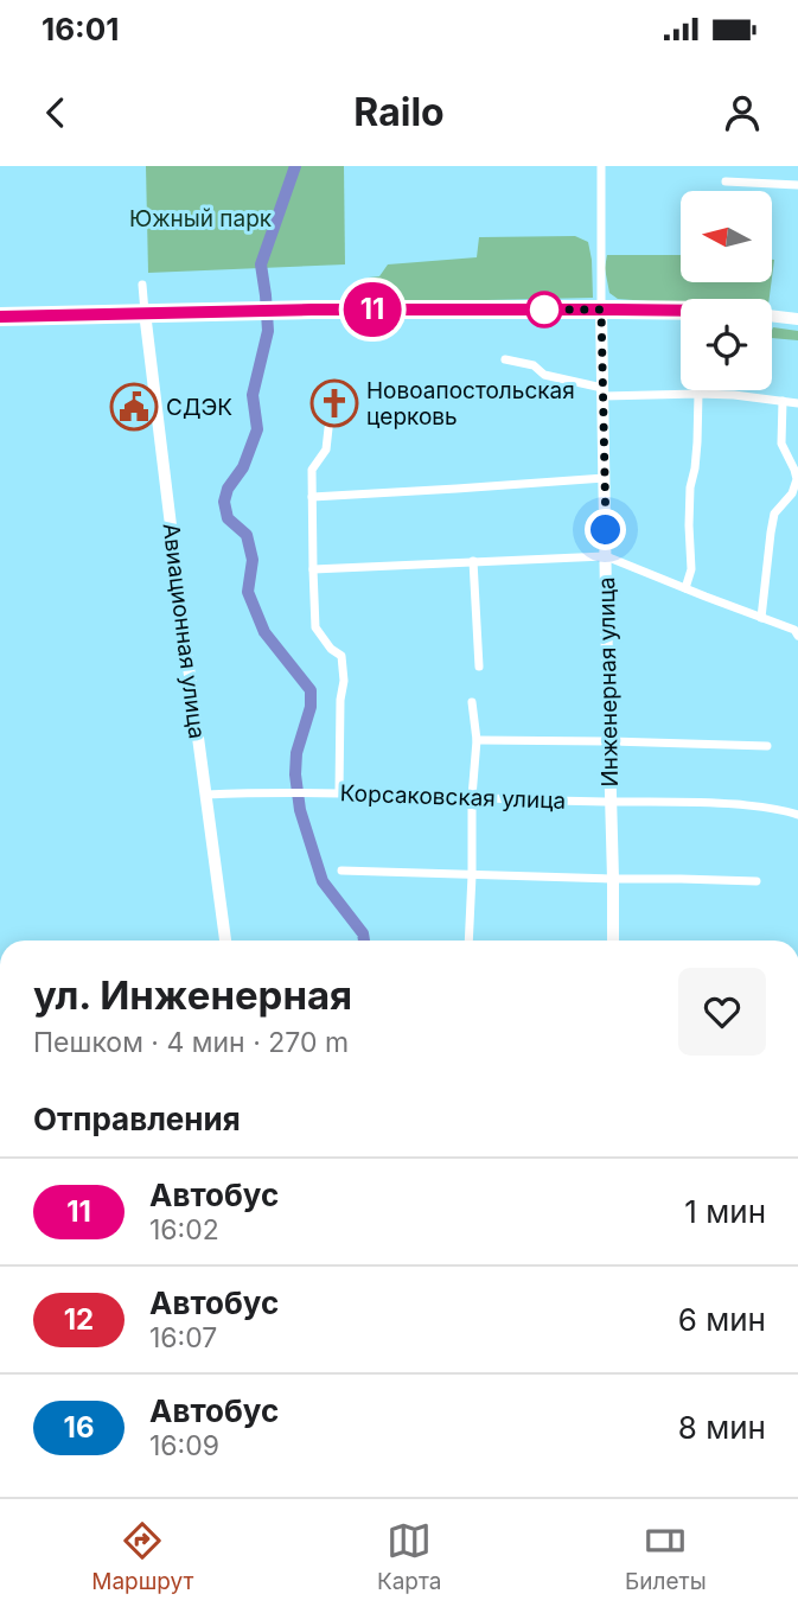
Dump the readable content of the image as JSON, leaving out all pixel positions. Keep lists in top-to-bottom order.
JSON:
{
  "streets": {
    "street": ["Авиационная улица", "Инженерная улица", "Корсаковская улица"]
  },
  "crossings": [
    ["Авиационная улица", "Корсаковская улица"],
    ["Инженерная улица", "Корсаковская улица"]
  ],
  "parks": ["Южный парк"],
  "places": {
    "church": ["Новоапостольская церковь"],
    "public building": ["СДЭК"]
  },
  "lines": ["bus line 11"],
  "north": "left",
  "page": {
    "status": "16:01",
    "header": "Railo",
    "on_map": "11",
    "heading": [
      ["ул. Инженерная", "Пешком · 4 мин · 270 m"],
      "Отправления"
    ],
    "list": [
      {
        "mark": "11",
        "name": "Автобус",
        "note": "16:02",
        "value": "1 мин"
      },
      {
        "mark": "12",
        "name": "Автобус",
        "note": "16:07",
        "value": "6 мин"
      },
      {
        "mark": "16",
        "name": "Автобус",
        "note": "16:09",
        "value": "8 мин"
      }
    ],
    "tabs": ["Маршрут", "Карта", "Билеты"]
  }
}
